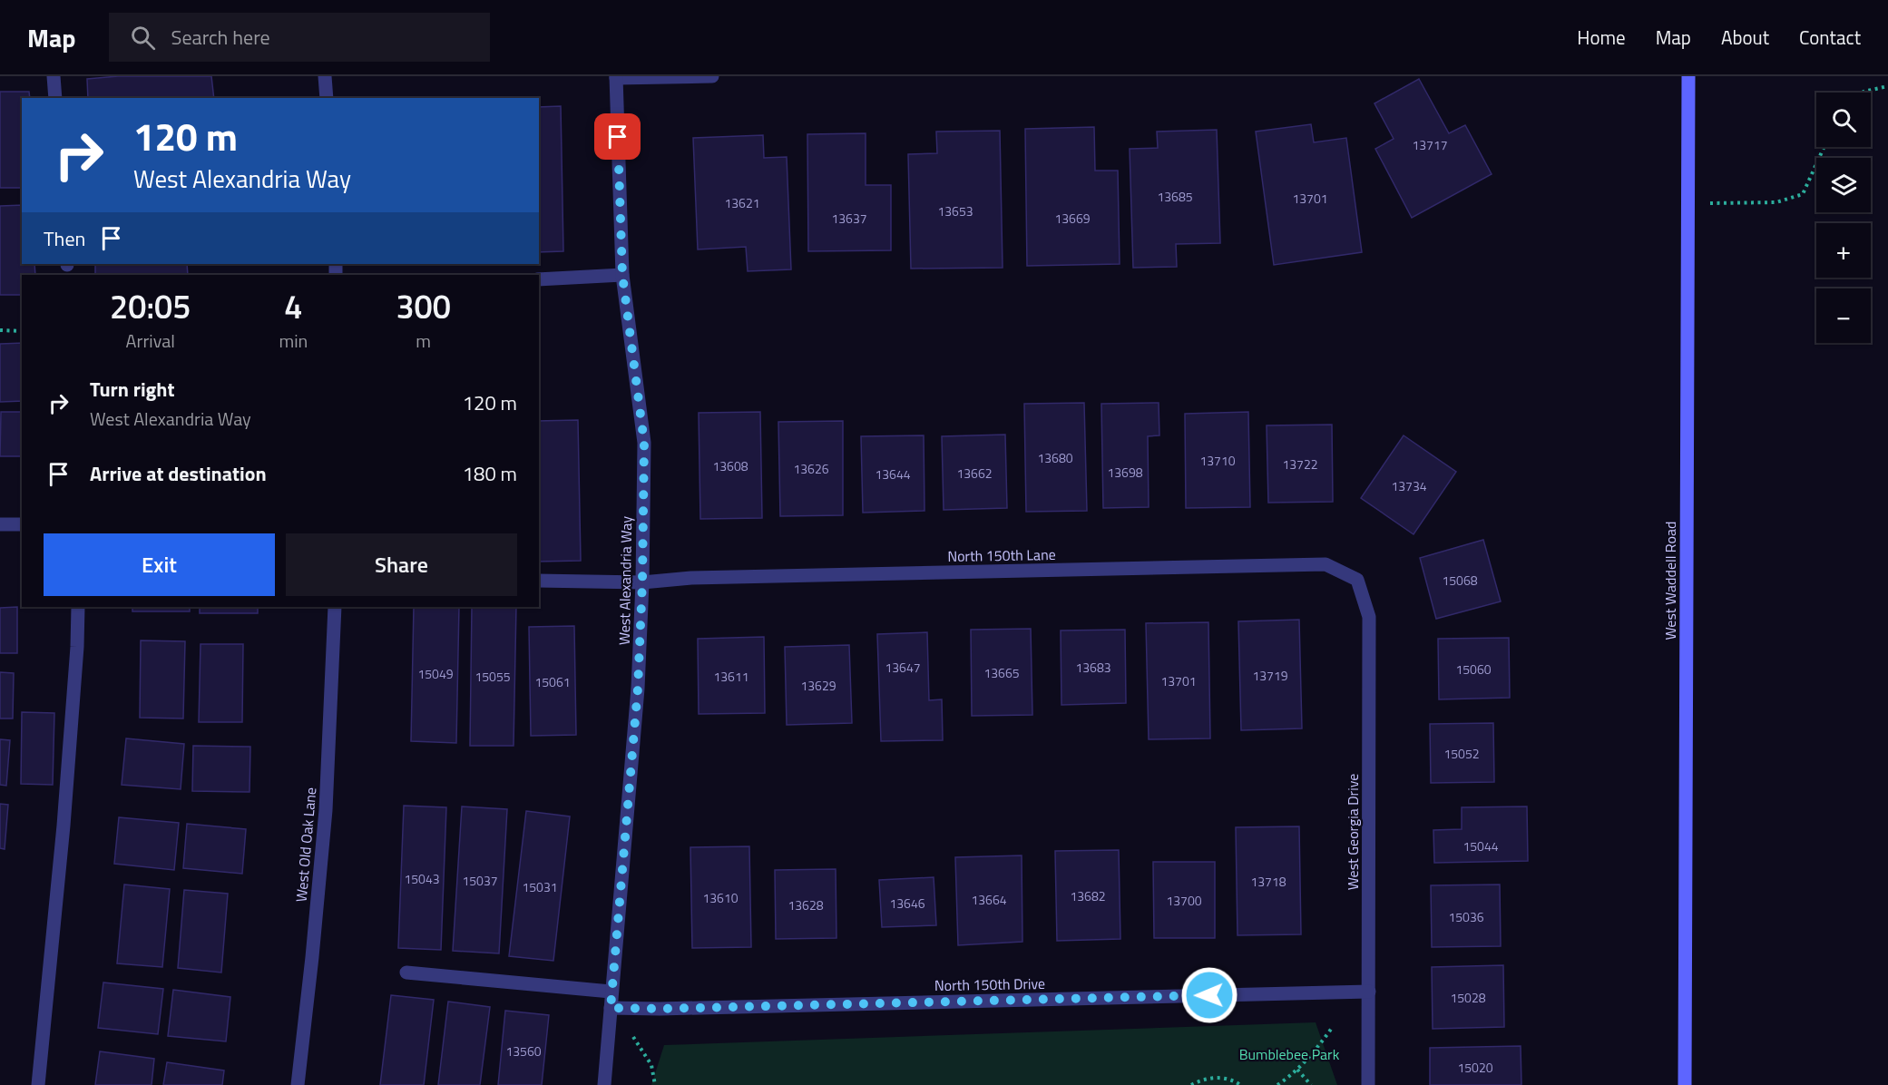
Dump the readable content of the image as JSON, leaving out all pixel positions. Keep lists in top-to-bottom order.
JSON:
{
  "streets": {
    "main road": ["West Waddell Road"],
    "street": [
      "North 150th Lane",
      "West Alexandria Way",
      "West Georgia Drive",
      "West Old Oak Lane",
      "North 150th Drive"
    ]
  },
  "crossings": [
    ["North 150th Lane", "West Alexandria Way"],
    ["North 150th Lane", "West Georgia Drive"],
    ["West Alexandria Way", "North 150th Drive"],
    ["West Georgia Drive", "North 150th Drive"]
  ],
  "parks": ["Bumblebee Park"],
  "house_numbers": [
    "13717",
    "13685",
    "13701",
    "13621",
    "13653",
    "13637",
    "13669",
    "13680",
    "13710",
    "13722",
    "13608",
    "13626",
    "13698",
    "13662",
    "13644",
    "13734",
    "15068",
    "13647",
    "13683",
    "15060",
    "13665",
    "15049",
    "13719",
    "15055",
    "13611",
    "13701",
    "15061",
    "13629",
    "15052",
    "15044",
    "15043",
    "15037",
    "13718",
    "15031",
    "13682",
    "13610",
    "13664",
    "13700",
    "13646",
    "13628",
    "15036",
    "15028",
    "13560",
    "15020"
  ],
  "page": {
    "header": "Map",
    "search": "Search here",
    "nav": [
      "Home",
      "Map",
      "About",
      "Contact"
    ],
    "map_buttons": ["+", "−"],
    "turn": ["120 m", "West Alexandria Way"],
    "then": "Then",
    "eta": [
      "20:05",
      "Arrival",
      "4",
      "min",
      "300",
      "m"
    ],
    "list": [
      {
        "name": "Turn right",
        "note": "West Alexandria Way",
        "value": "120 m"
      },
      {
        "name": "Arrive at destination",
        "value": "180 m"
      }
    ],
    "buttons": ["Exit", "Share"]
  }
}
